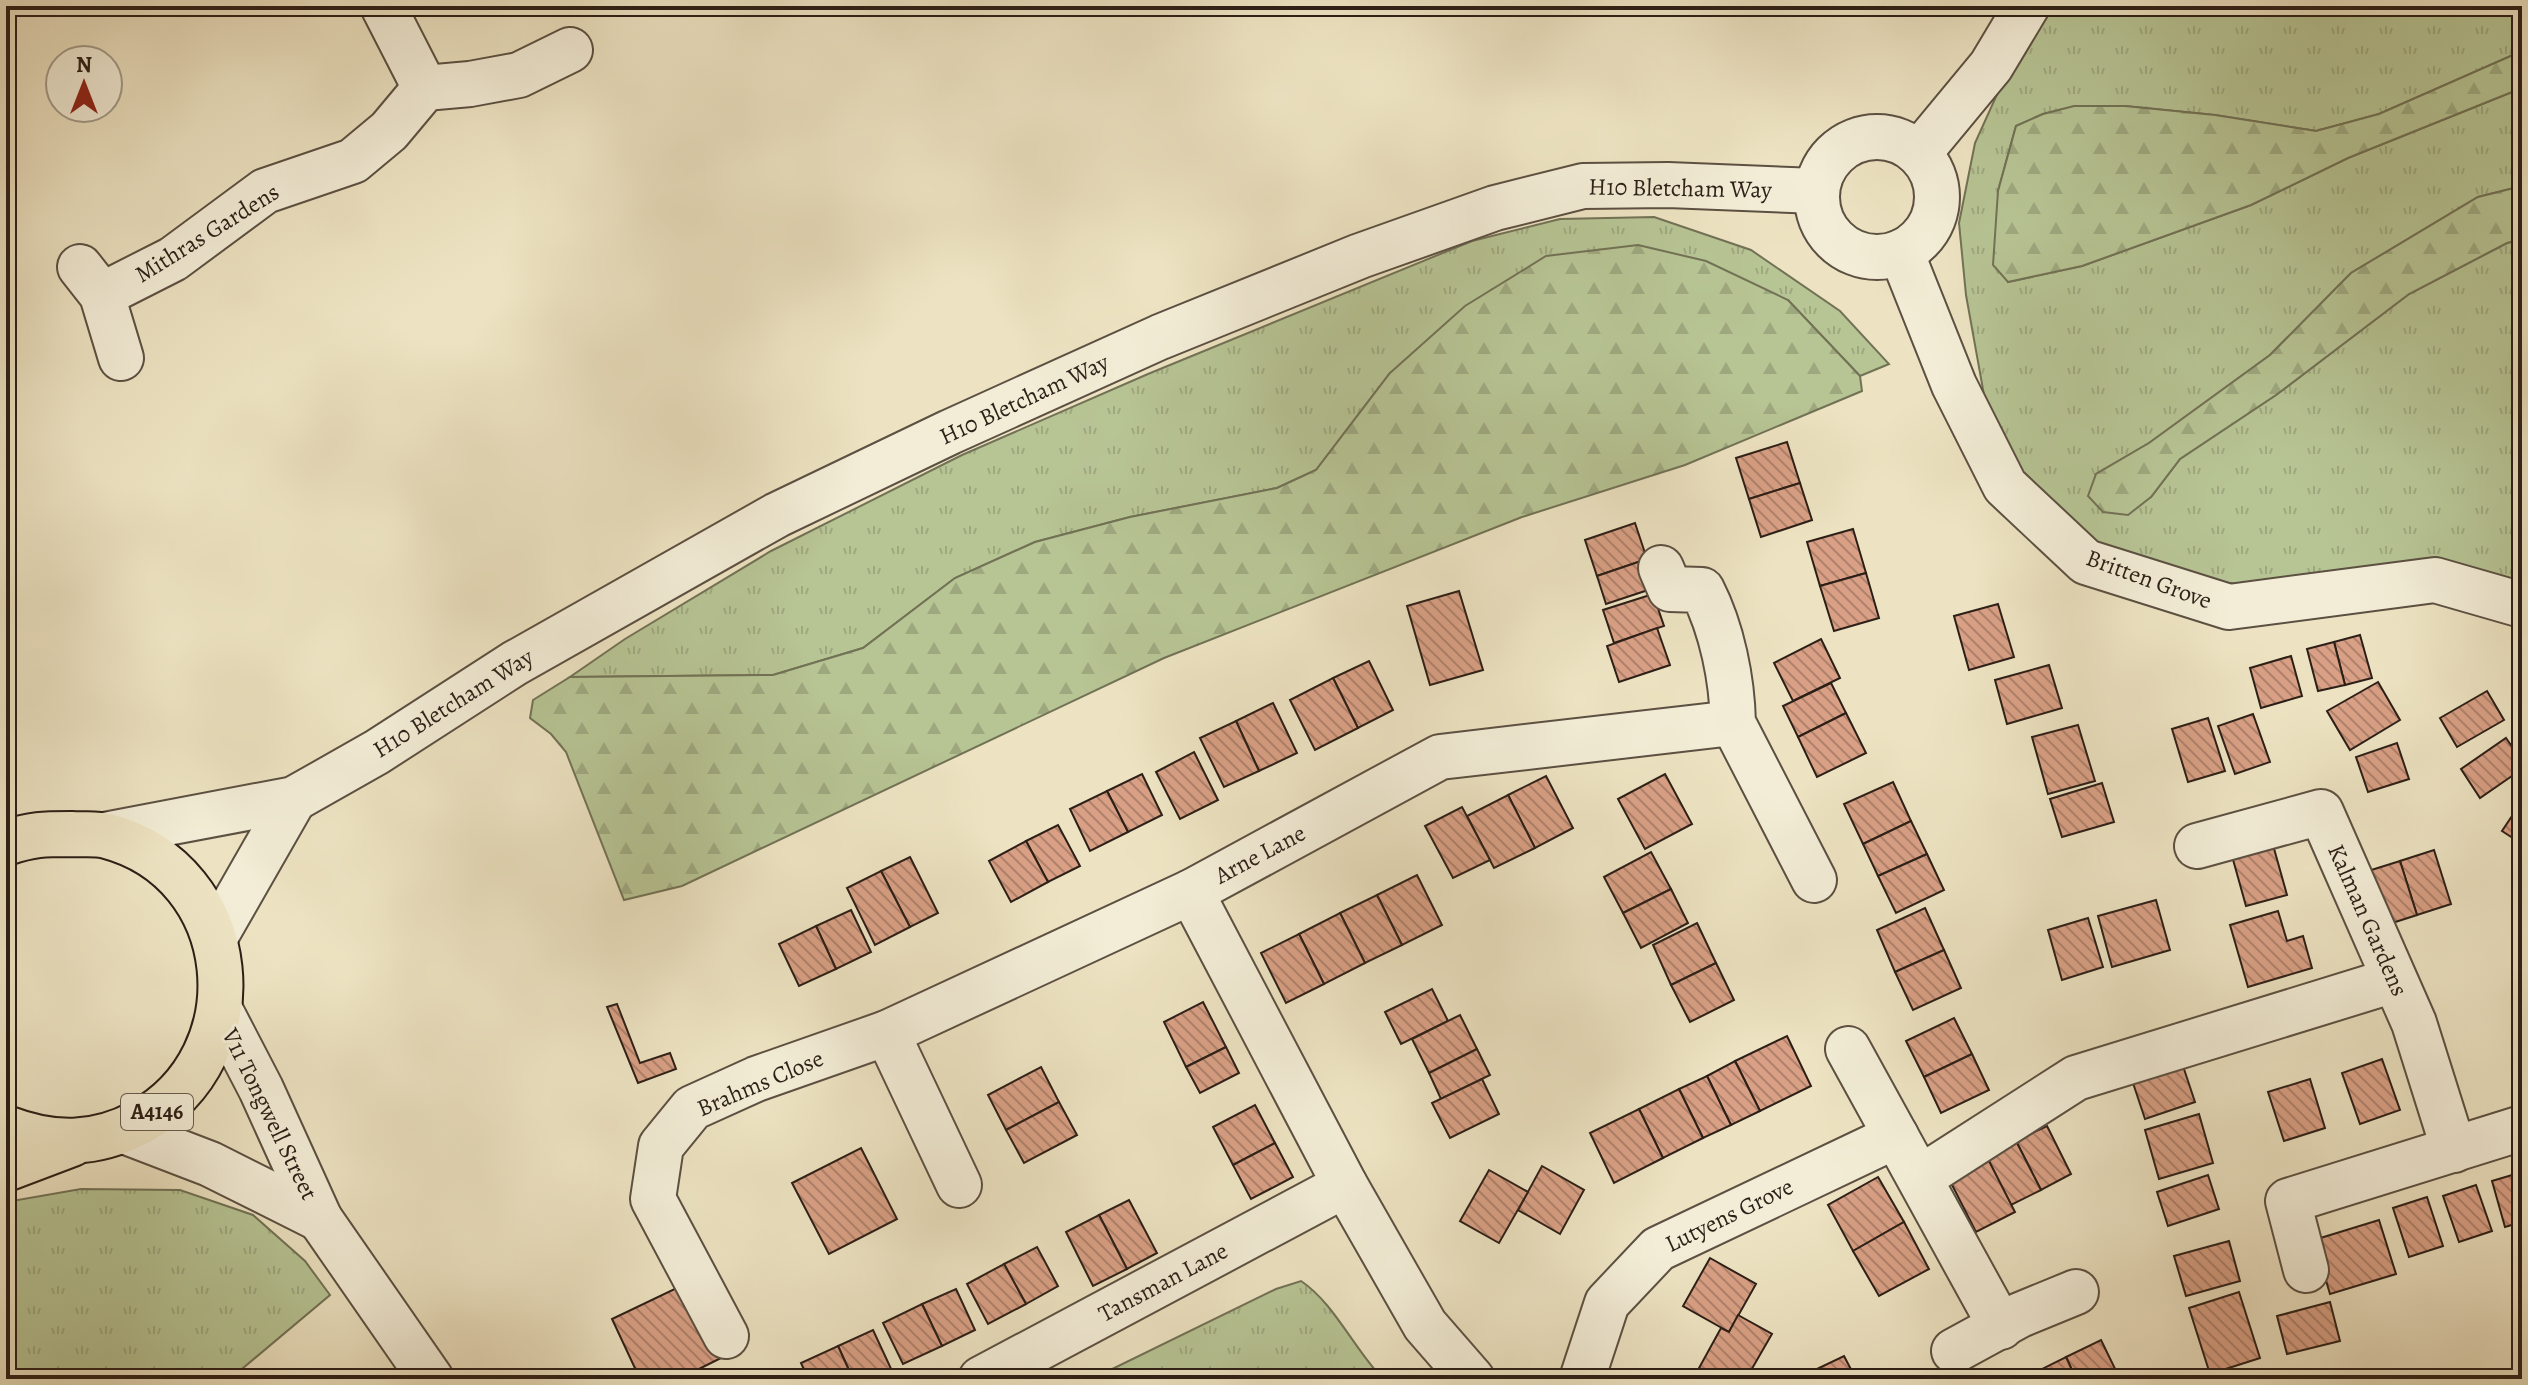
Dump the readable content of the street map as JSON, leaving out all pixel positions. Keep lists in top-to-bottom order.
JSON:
{
  "streets": {
    "highway": ["A4146"],
    "street": [
      "H10 Bletcham Way",
      "Mithras Gardens",
      "Britten Grove",
      "Arne Lane",
      "Kalman Gardens",
      "Brahms Close",
      "V11 Tongwell Street",
      "Lutyens Grove",
      "Tansman Lane"
    ]
  },
  "crossings": [
    ["H10 Bletcham Way", "Britten Grove"],
    ["H10 Bletcham Way", "A4146"],
    ["Arne Lane", "Brahms Close"],
    ["Arne Lane", "Tansman Lane"],
    ["A4146", "V11 Tongwell Street"]
  ],
  "north": "top"
}
